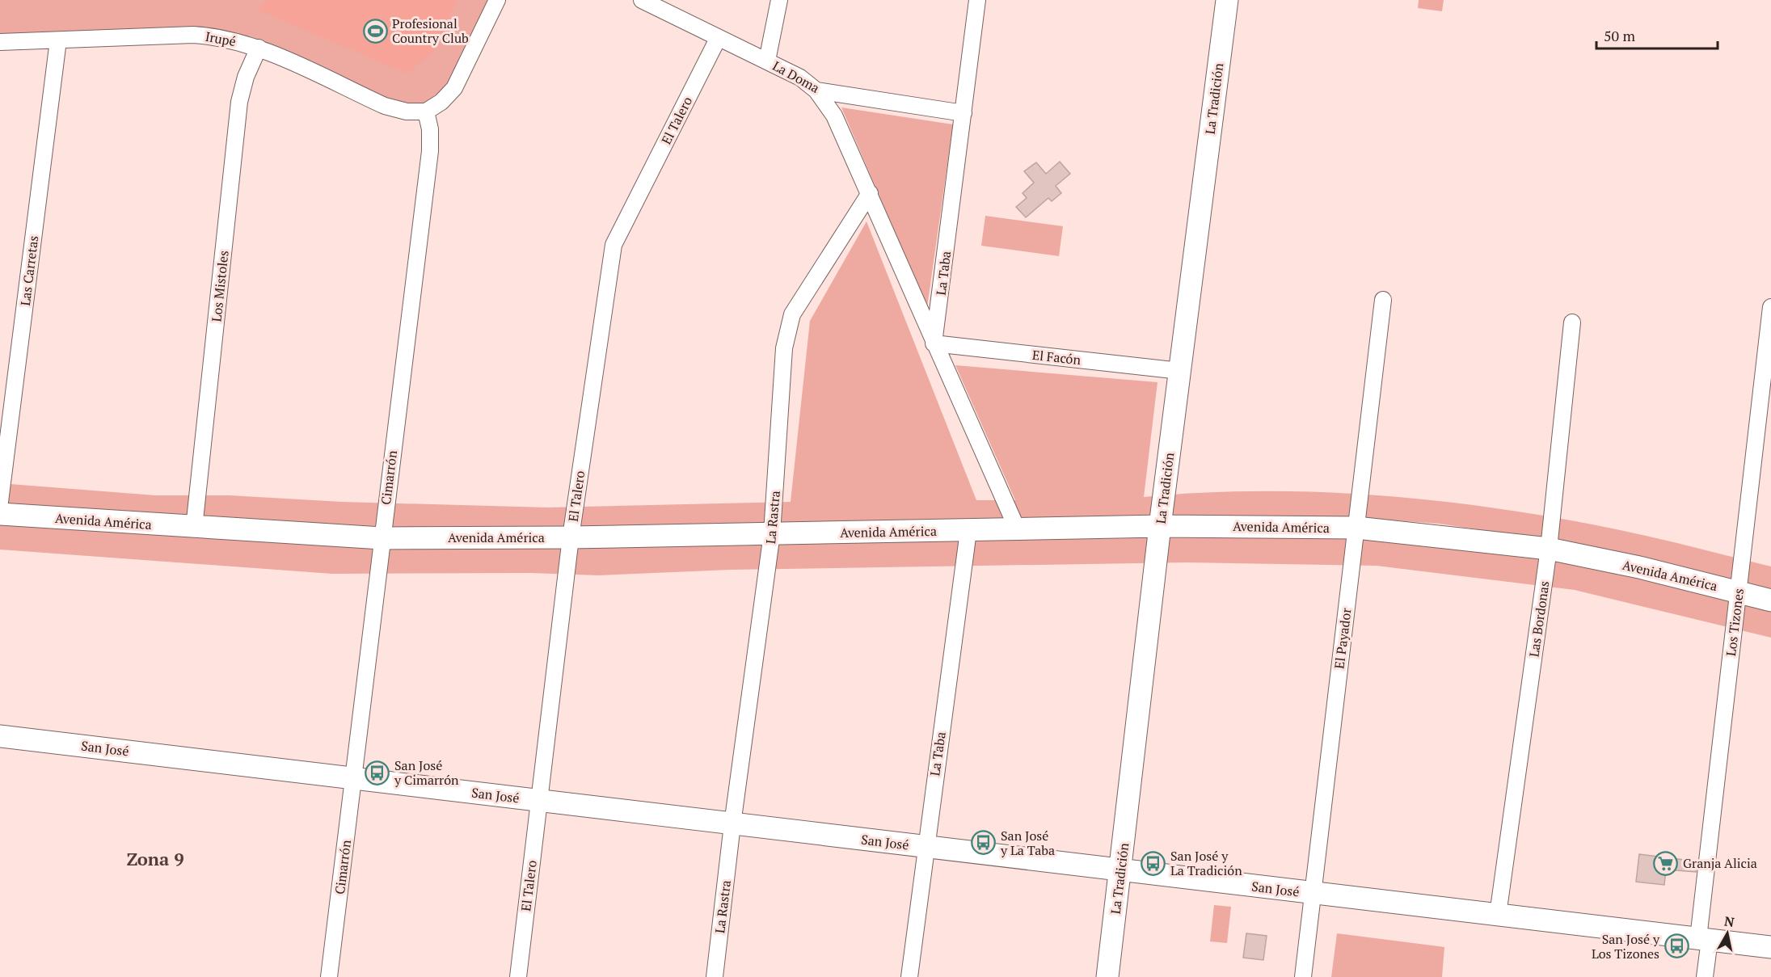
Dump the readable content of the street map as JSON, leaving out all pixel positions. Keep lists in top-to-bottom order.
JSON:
{
  "streets": {
    "street": [
      "Irupé",
      "La Doma",
      "La Tradición",
      "El Talero",
      "Las Carretas",
      "La Taba",
      "Los Mistoles",
      "El Facón",
      "Cimarrón",
      "La Rastra",
      "Avenida América",
      "Las Bordonas",
      "Los Tizones",
      "El Payador",
      "San José"
    ]
  },
  "crossings": [
    ["Irupé", "Las Carretas"],
    ["Irupé", "Los Mistoles"],
    ["Irupé", "Cimarrón"],
    ["La Doma", "El Talero"],
    ["La Doma", "La Taba"],
    ["La Tradición", "El Facón"],
    ["La Tradición", "Avenida América"],
    ["La Tradición", "San José"],
    ["El Talero", "Avenida América"],
    ["El Talero", "San José"],
    ["La Taba", "El Facón"],
    ["La Taba", "Avenida América"],
    ["La Taba", "San José"],
    ["Los Mistoles", "Avenida América"],
    ["Cimarrón", "Avenida América"],
    ["Cimarrón", "San José"],
    ["La Rastra", "Avenida América"],
    ["La Rastra", "San José"],
    ["Avenida América", "Las Bordonas"],
    ["Avenida América", "Los Tizones"],
    ["Avenida América", "El Payador"],
    ["Las Bordonas", "San José"],
    ["Los Tizones", "San José"],
    ["El Payador", "San José"]
  ],
  "districts": ["Zona 9"],
  "places": {
    "sports": ["Profesional Country Club"],
    "bus stop": [
      "San José y Cimarrón",
      "San José y La Taba",
      "San José y La Tradición",
      "San José y Los Tizones"
    ],
    "supermarket": ["Granja Alicia"]
  },
  "scale_bar": "50 m",
  "north": "top"
}
